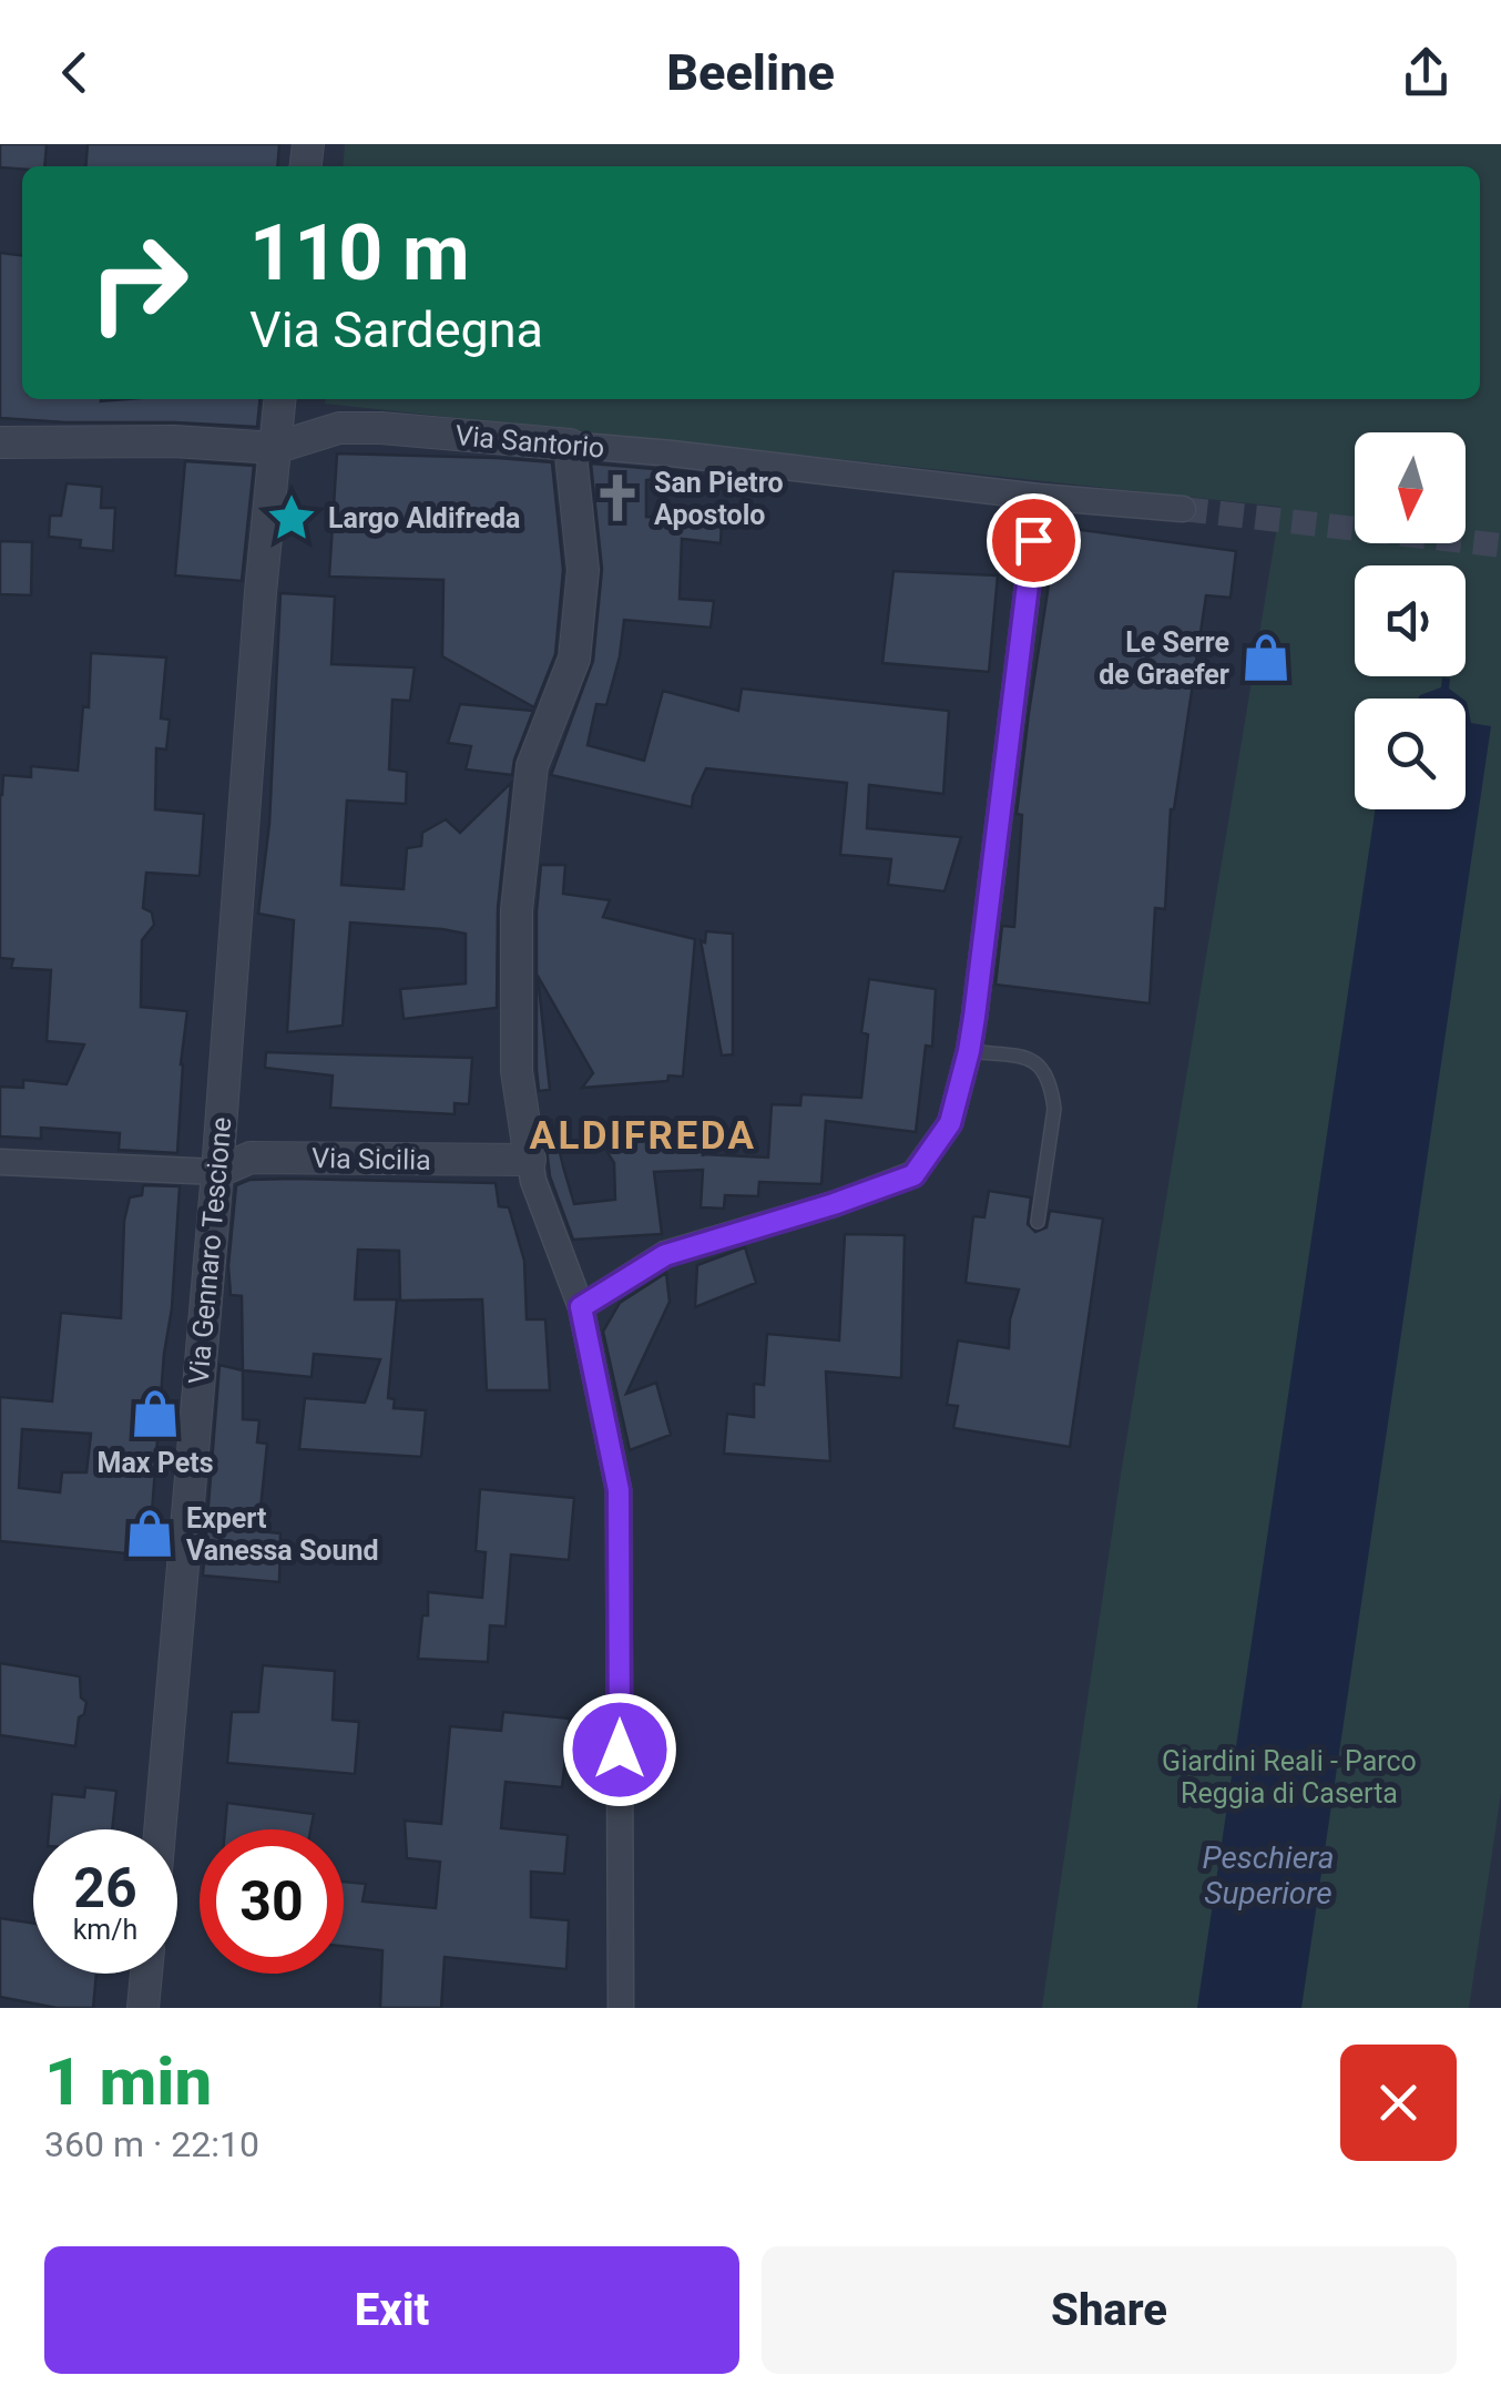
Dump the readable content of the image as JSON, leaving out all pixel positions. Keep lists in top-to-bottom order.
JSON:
{
  "streets": {
    "street": ["Via Santorio", "Via Sicilia", "Via Gennaro Tescione"]
  },
  "crossings": [
    ["Via Santorio", "Via Gennaro Tescione"],
    ["Via Sicilia", "Via Gennaro Tescione"]
  ],
  "districts": ["ALDIFREDA"],
  "water": ["Peschiera Superiore"],
  "parks": ["Giardini Reali - Parco Reggia di Caserta"],
  "places": {
    "church": ["San Pietro Apostolo"],
    "place": ["Largo Aldifreda"],
    "shop": ["Le Serre de Graefer", "Max Pets", "Expert Vanessa Sound"]
  },
  "north": "bottom",
  "page": {
    "header": "Beeline",
    "turn": ["110 m", "Via Sardegna"],
    "speed": "26 km/h",
    "limit": "30",
    "heading": ["1 min", "360 m · 22:10"],
    "buttons": ["Exit", "Share"]
  }
}
